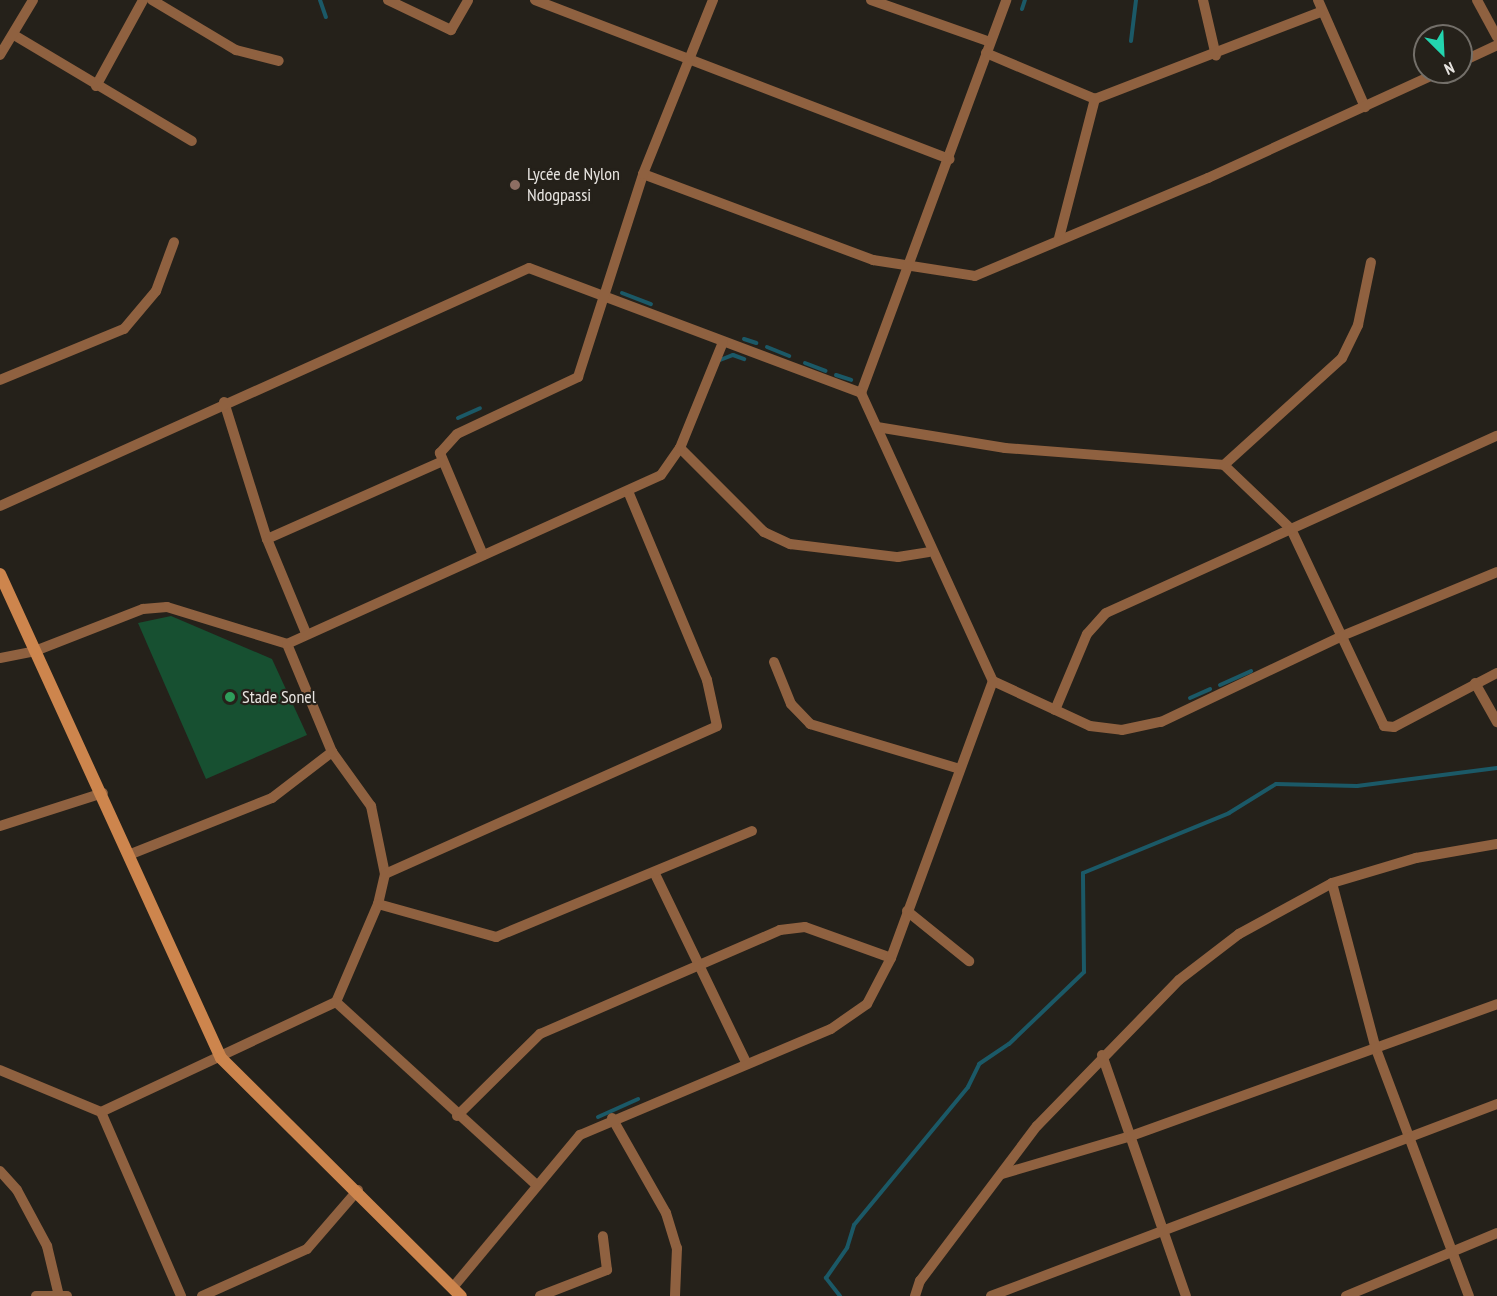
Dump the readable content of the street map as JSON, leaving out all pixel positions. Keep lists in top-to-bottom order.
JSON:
{
  "places": ["Lycée de Nylon Ndogpassi", "Stade Sonel"],
  "north": "bottom right"
}
